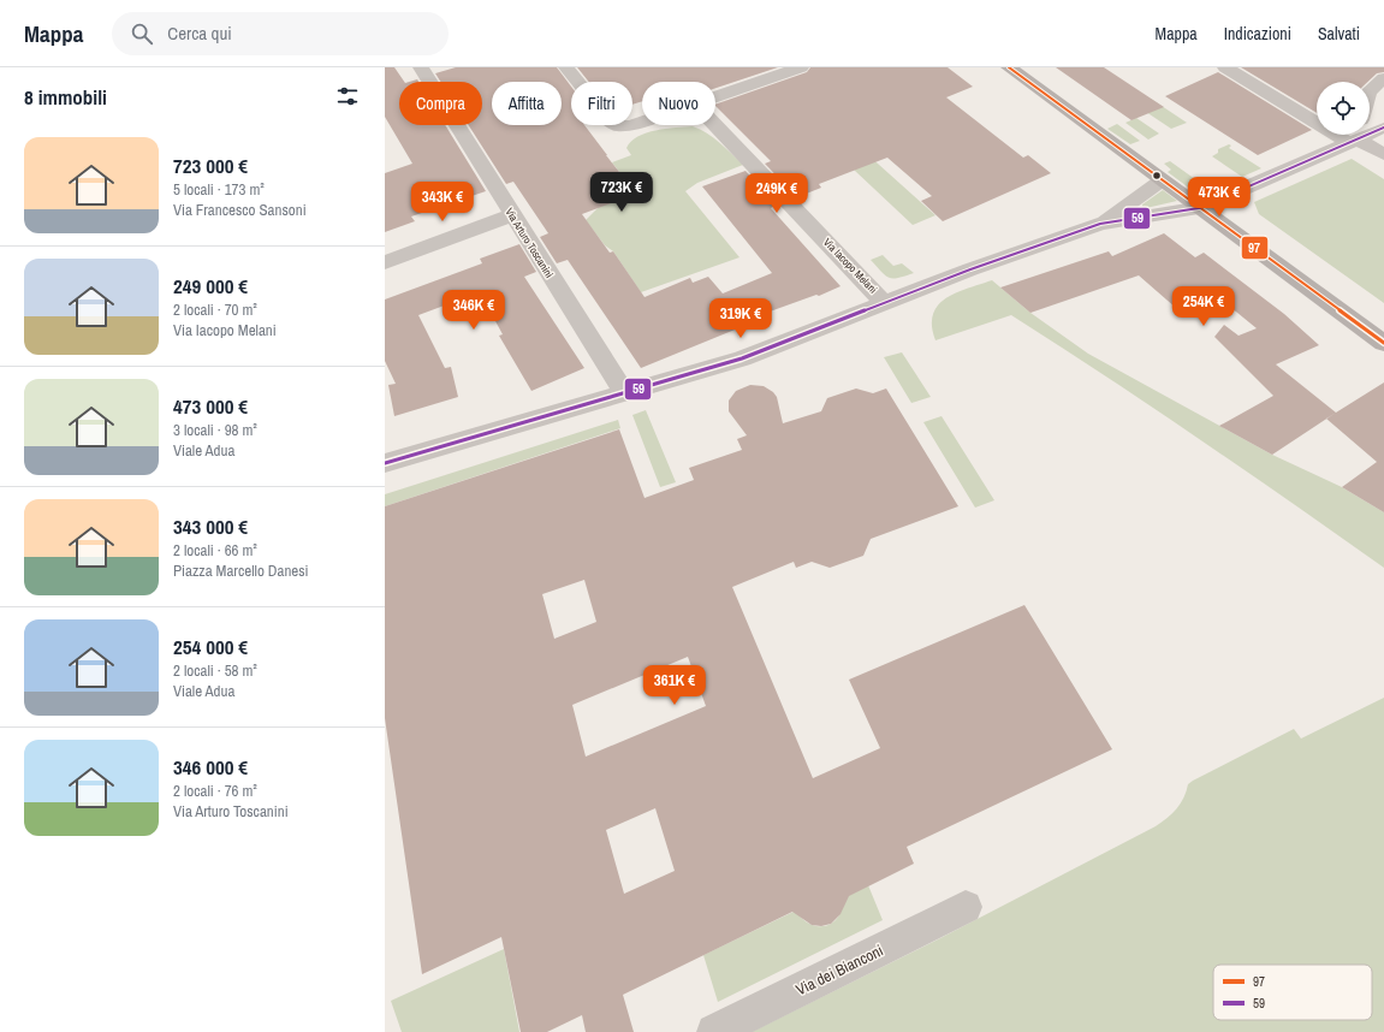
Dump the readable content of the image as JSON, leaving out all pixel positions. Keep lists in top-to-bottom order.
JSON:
{
  "streets": {
    "street": ["Via Arturo Toscanini", "Via Iacopo Melani", "Via dei Bianconi"]
  },
  "lines": ["transit line 97", "transit line 59"],
  "legend": ["97", "59"],
  "page": {
    "header": "Mappa",
    "search": "Cerca qui",
    "nav": ["Mappa", "Indicazioni", "Salvati"],
    "heading": "8 immobili",
    "chip": [
      "Compra",
      "Affitta",
      "Filtri",
      "Nuovo"
    ],
    "list": [
      {
        "name": "723 000 €",
        "note": "5 locali · 173 m² · Via Francesco Sansoni"
      },
      {
        "name": "249 000 €",
        "note": "2 locali · 70 m² · Via Iacopo Melani"
      },
      {
        "name": "473 000 €",
        "note": "3 locali · 98 m² · Viale Adua"
      },
      {
        "name": "343 000 €",
        "note": "2 locali · 66 m² · Piazza Marcello Danesi"
      },
      {
        "name": "254 000 €",
        "note": "2 locali · 58 m² · Viale Adua"
      },
      {
        "name": "346 000 €",
        "note": "2 locali · 76 m² · Via Arturo Toscanini"
      }
    ],
    "price": [
      "723K €",
      "249K €",
      "473K €",
      "343K €",
      "254K €",
      "346K €",
      "319K €",
      "361K €"
    ]
  }
}
